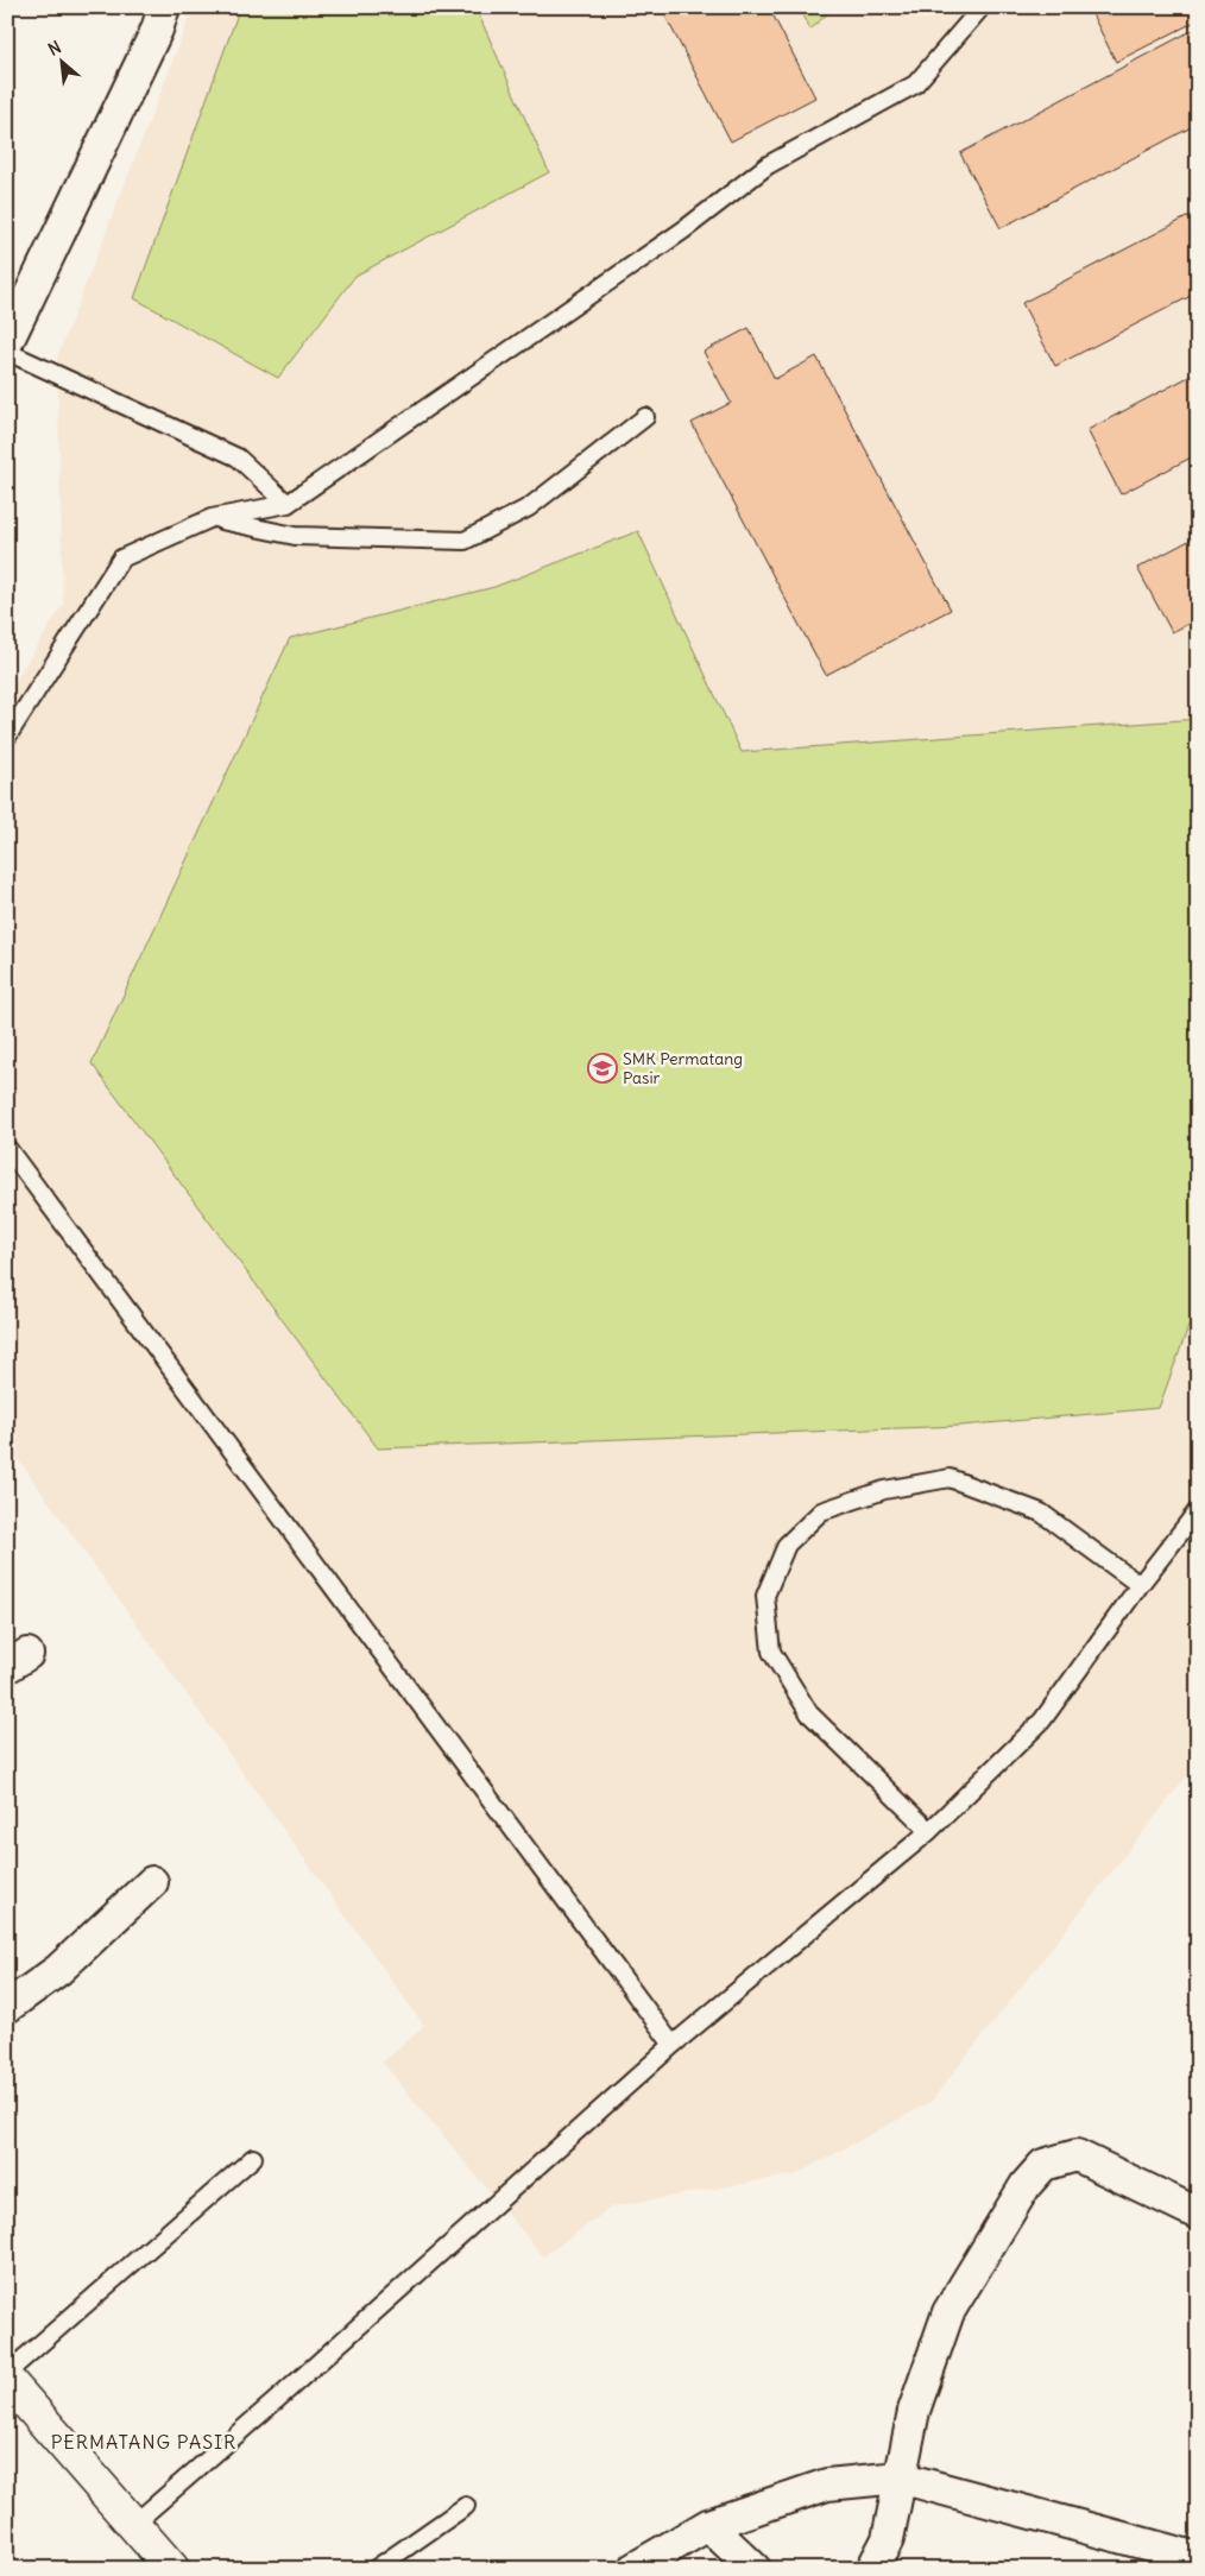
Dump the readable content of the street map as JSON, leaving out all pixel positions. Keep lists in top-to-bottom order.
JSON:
{
  "districts": ["PERMATANG PASIR"],
  "places": {
    "school or university": ["SMK Permatang Pasir"]
  },
  "north": "top left"
}
